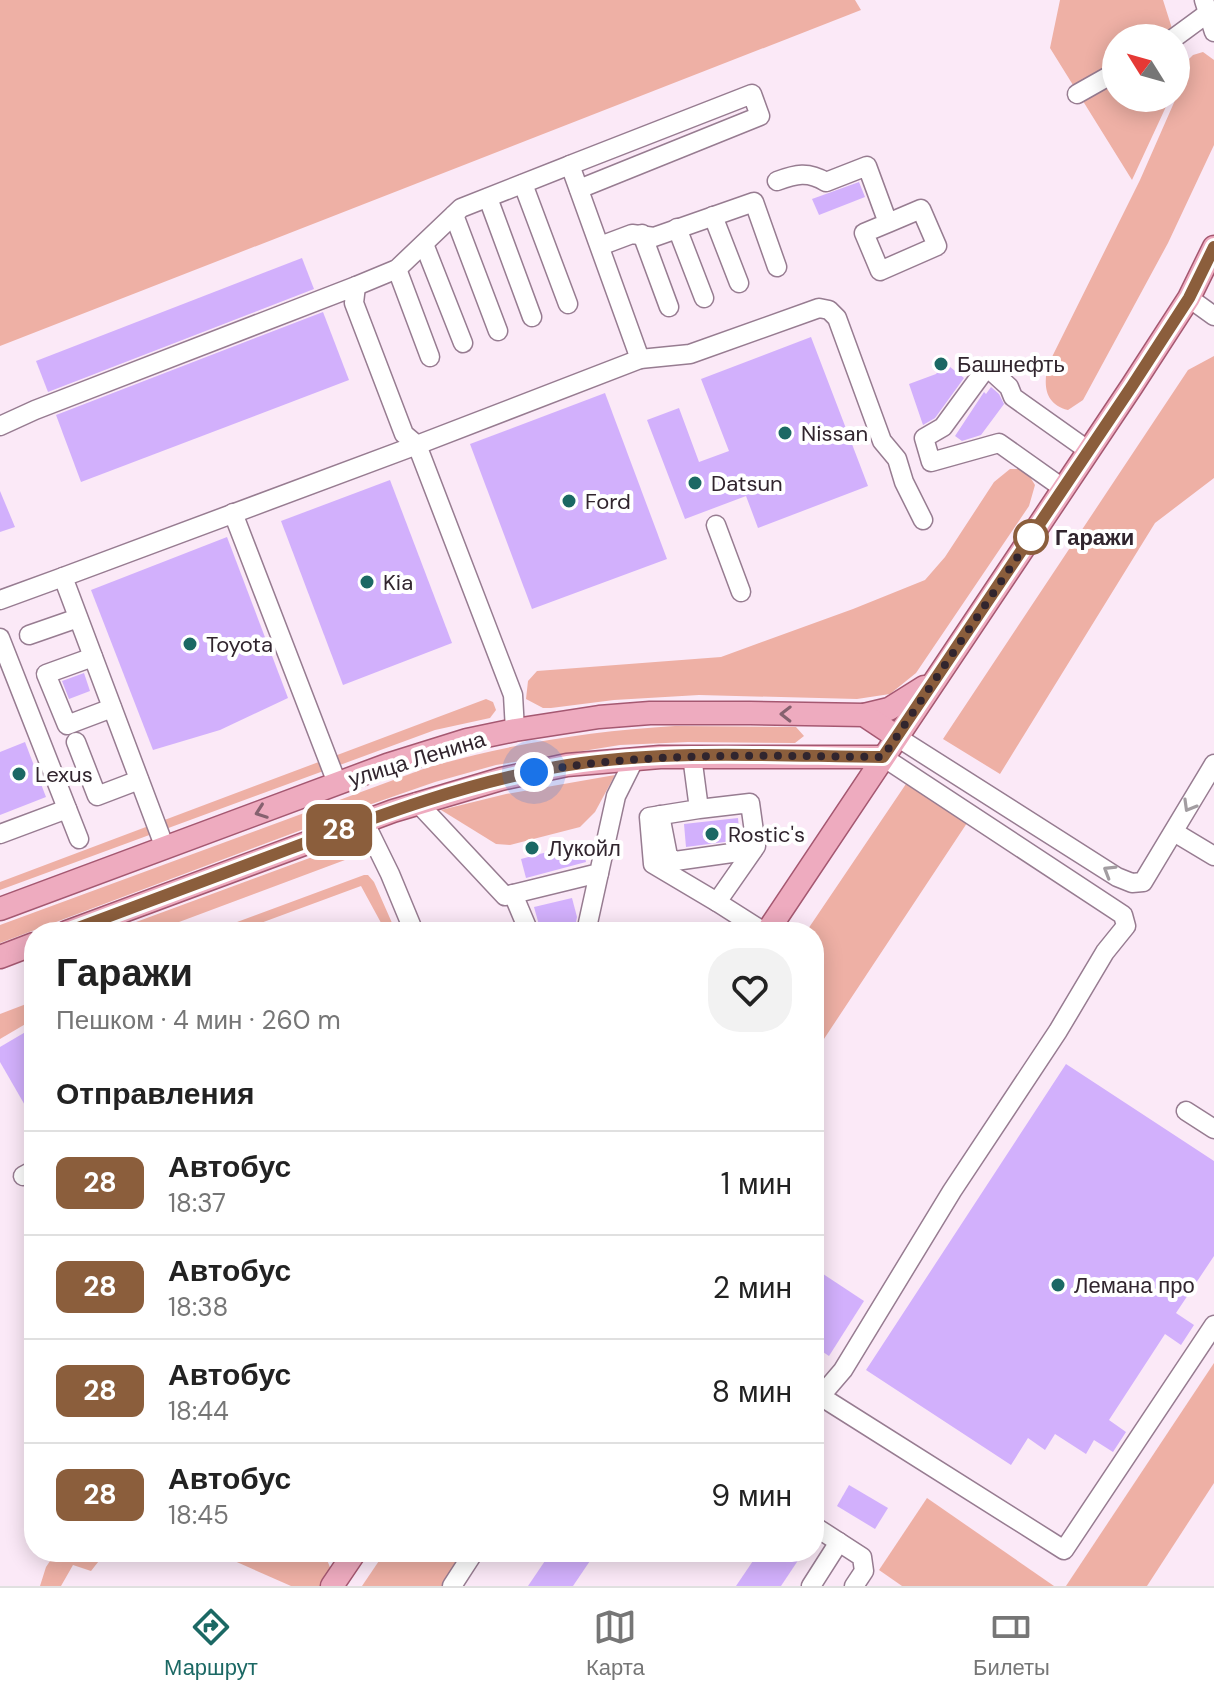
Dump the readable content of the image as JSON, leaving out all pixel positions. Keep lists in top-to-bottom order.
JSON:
{
  "streets": {
    "main road": ["улица Ленина"]
  },
  "places": [
    "Башнефть",
    "Nissan",
    "Datsun",
    "Ford",
    "Гаражи",
    "Kia",
    "Toyota",
    "Lexus",
    "Rostic's",
    "Лукойл",
    "Лемана про"
  ],
  "lines": ["bus line 28"],
  "north": "top left",
  "page": {
    "on_map": "28",
    "heading": [
      ["Гаражи", "Пешком · 4 мин · 260 m"],
      "Отправления"
    ],
    "list": [
      {
        "mark": "28",
        "name": "Автобус",
        "note": "18:37",
        "value": "1 мин"
      },
      {
        "mark": "28",
        "name": "Автобус",
        "note": "18:38",
        "value": "2 мин"
      },
      {
        "mark": "28",
        "name": "Автобус",
        "note": "18:44",
        "value": "8 мин"
      },
      {
        "mark": "28",
        "name": "Автобус",
        "note": "18:45",
        "value": "9 мин"
      }
    ],
    "tabs": ["Маршрут", "Карта", "Билеты"]
  }
}
